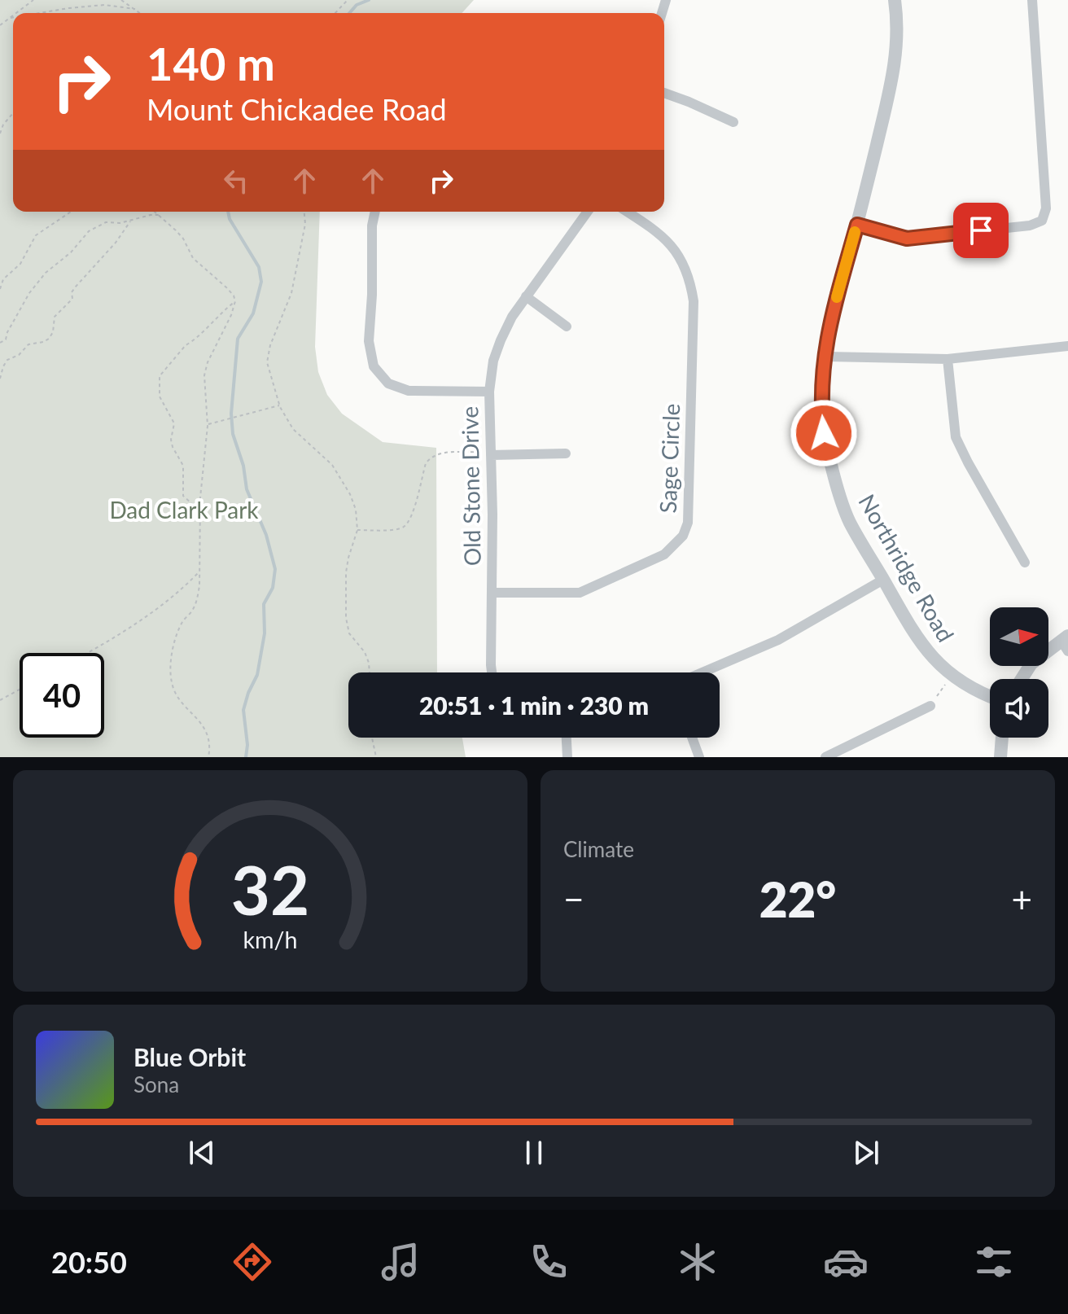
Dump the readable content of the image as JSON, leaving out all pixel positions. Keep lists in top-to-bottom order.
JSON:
{
  "streets": {
    "street": ["Sage Circle", "Old Stone Drive", "Northridge Road"]
  },
  "crossings": [
    ["Sage Circle", "Old Stone Drive"]
  ],
  "parks": ["Dad Clark Park"],
  "north": "right",
  "page": {
    "turn": ["140 m", "Mount Chickadee Road"],
    "limit": "40",
    "trip": "20:51 · 1 min · 230 m",
    "tile": "Climate",
    "heat": ["−", "22°", "+"],
    "song": ["Blue Orbit", "Sona"],
    "tabs": "20:50",
    "gauge": ["32", "km/h"]
  }
}
